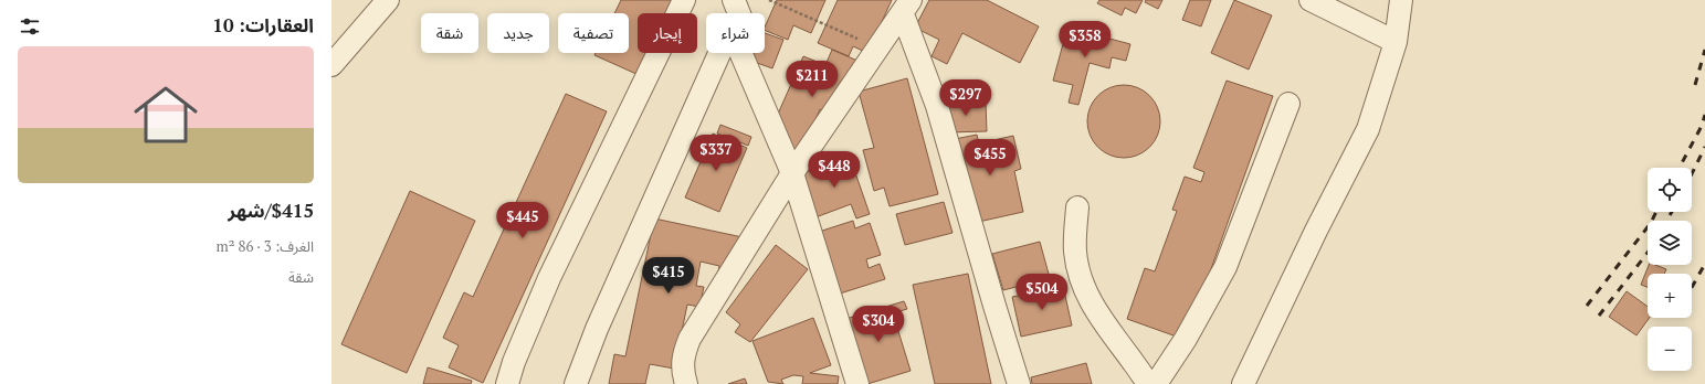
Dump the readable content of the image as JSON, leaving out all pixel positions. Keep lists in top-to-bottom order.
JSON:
{
  "page": {
    "heading": "العقارات: 10",
    "chip": [
      "شراء",
      "إيجار",
      "تصفية",
      "جديد",
      "شقة"
    ],
    "price": [
      "$358",
      "$211",
      "$297",
      "$337",
      "$455",
      "$448",
      "$445",
      "$415",
      "$504",
      "$304"
    ],
    "list": [
      {
        "name": "$415/شهر",
        "note": "الغرف: 3 · 86 m² · شقة"
      }
    ],
    "map_buttons": ["+", "−"]
  }
}
